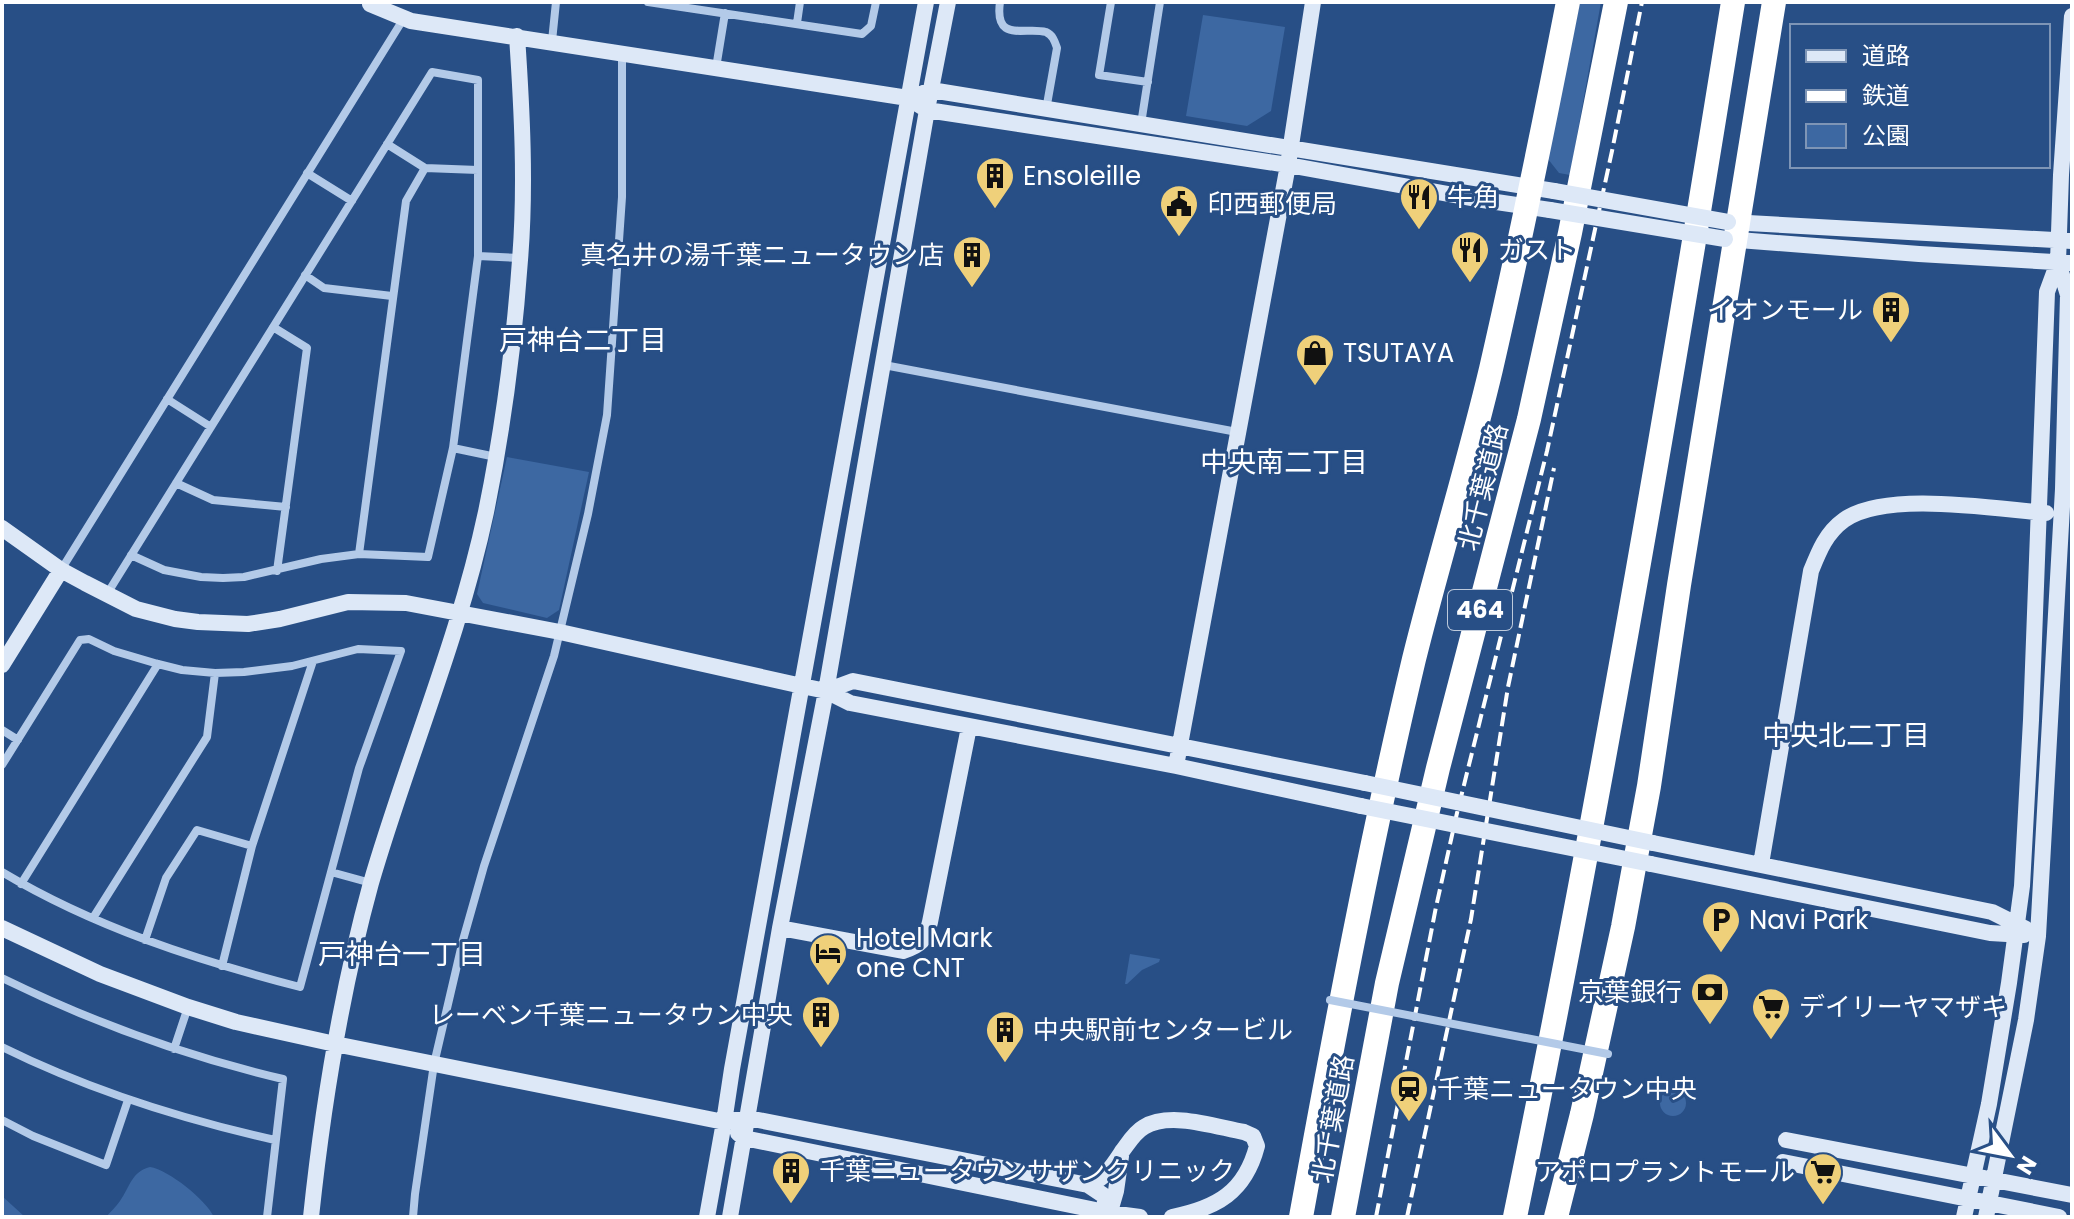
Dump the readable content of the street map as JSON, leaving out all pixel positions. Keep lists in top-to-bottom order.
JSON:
{
  "streets": {
    "highway": ["北千葉道路", "464"]
  },
  "districts": [
    "戸神台二丁目",
    "中央南二丁目",
    "中央北二丁目",
    "戸神台一丁目"
  ],
  "places": {
    "building": [
      "Ensoleille",
      "真名井の湯千葉ニュータウン店",
      "イオンモール",
      "レーベン千葉ニュータウン中央",
      "中央駅前センタービル",
      "千葉ニュータウンサザンクリニック"
    ],
    "restaurant": ["牛角", "ガスト"],
    "public building": ["印西郵便局"],
    "shop": ["TSUTAYA"],
    "parking": ["Navi Park"],
    "hotel": ["Hotel Mark one CNT"],
    "bank": ["京葉銀行"],
    "supermarket": ["デイリーヤマザキ", "アポロプラントモール"],
    "station": ["千葉ニュータウン中央"]
  },
  "legend": ["道路", "鉄道", "公園"],
  "north": "bottom right"
}
